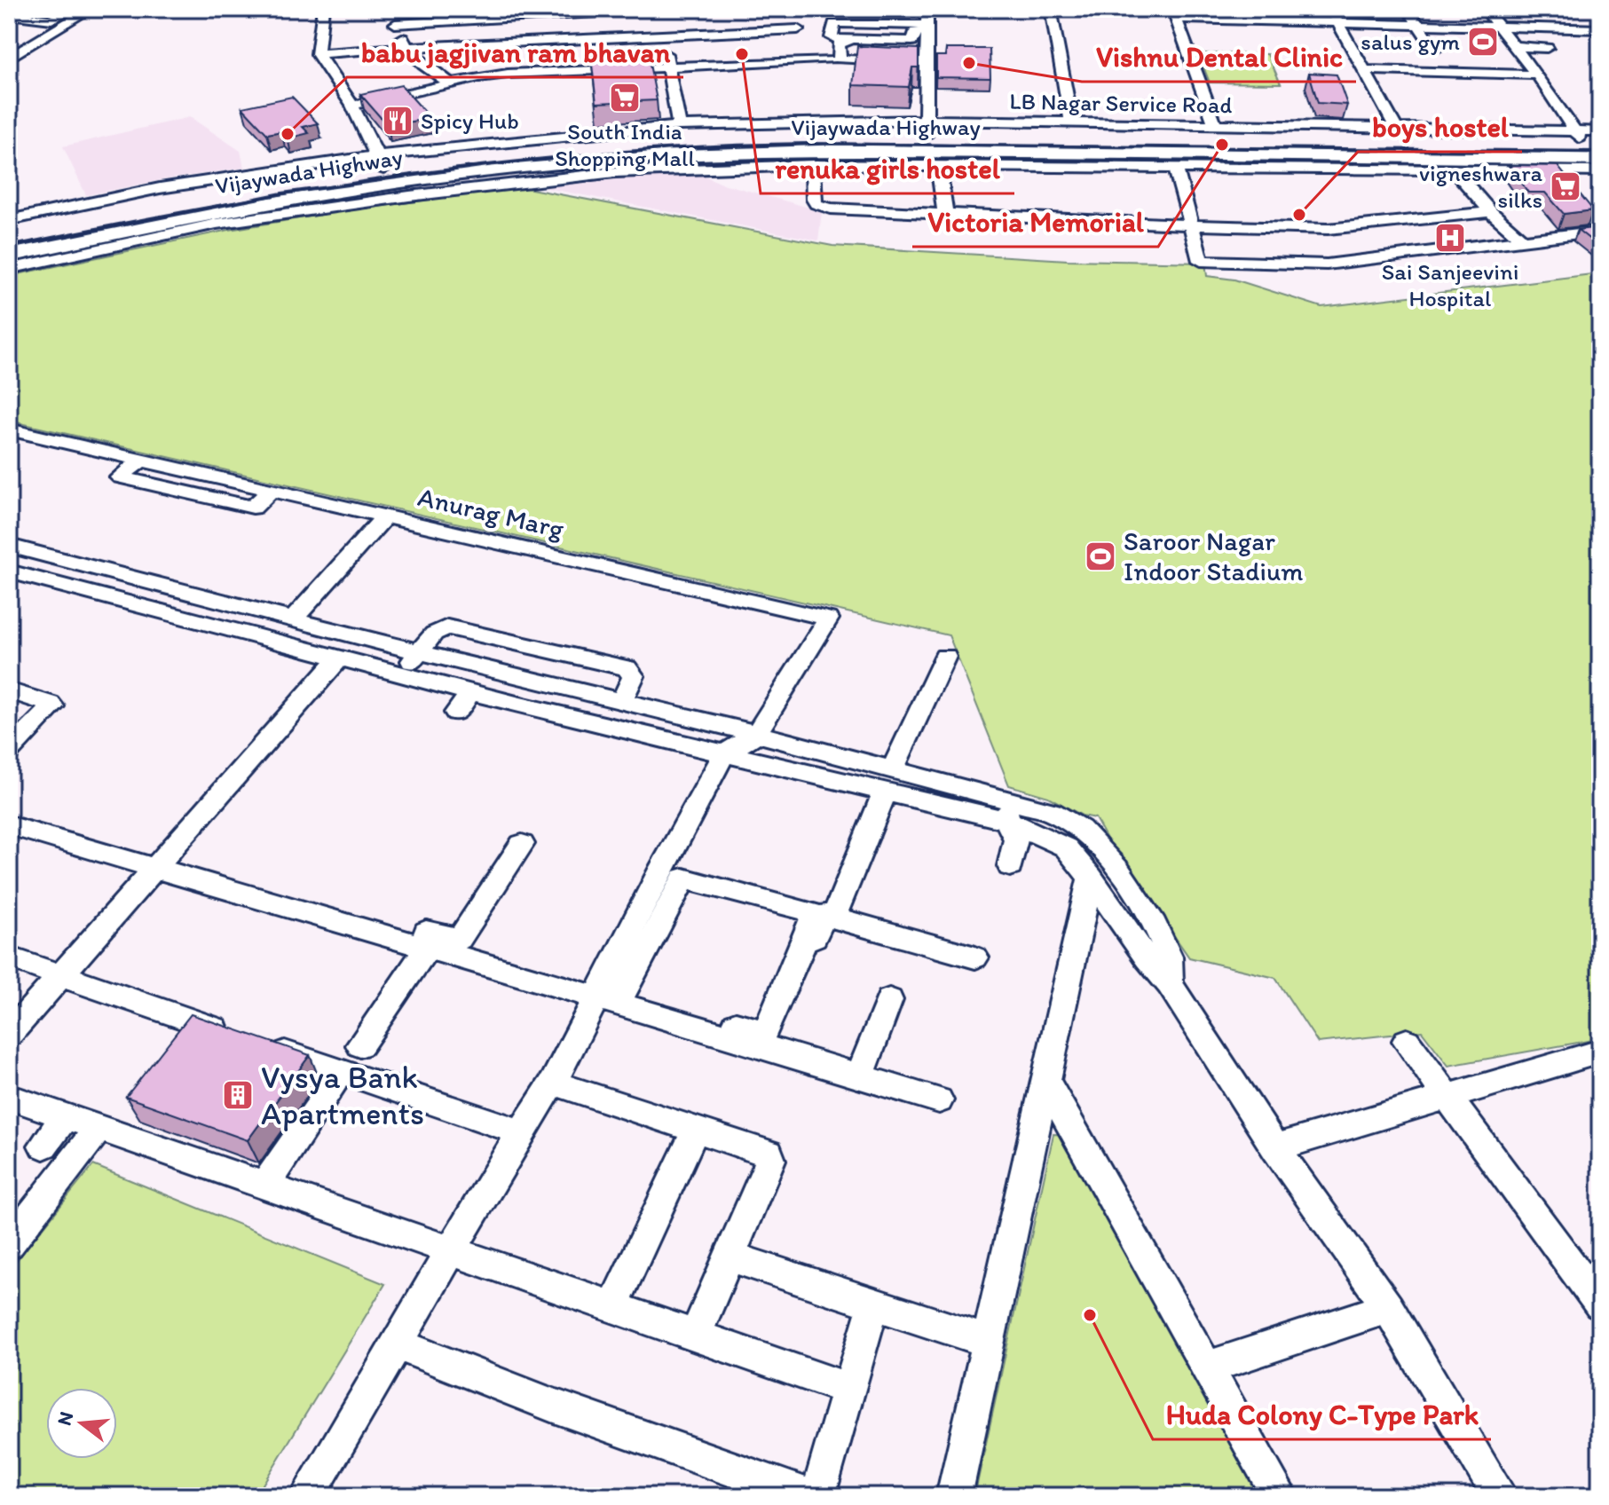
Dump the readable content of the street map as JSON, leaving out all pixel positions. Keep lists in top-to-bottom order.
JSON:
{
  "streets": {
    "highway": ["Vijaywada Highway"],
    "street": ["LB Nagar Service Road", "Anurag Marg"]
  },
  "crossings": [
    ["LB Nagar Service Road", "Vijaywada Highway"]
  ],
  "places": {
    "sports": ["salus gym", "Saroor Nagar Indoor Stadium"],
    "other": [
      "renuka girls hostel",
      "Vishnu Dental Clinic",
      "babu jagjivan ram bhavan",
      "Victoria Memorial",
      "boys hostel",
      "Huda Colony C-Type Park"
    ],
    "supermarket": ["South India Shopping Mall", "vigneshwara silks"],
    "restaurant": ["Spicy Hub"],
    "hospital": ["Sai Sanjeevini Hospital"],
    "building": ["Vysya Bank Apartments"]
  },
  "north": "left"
}
